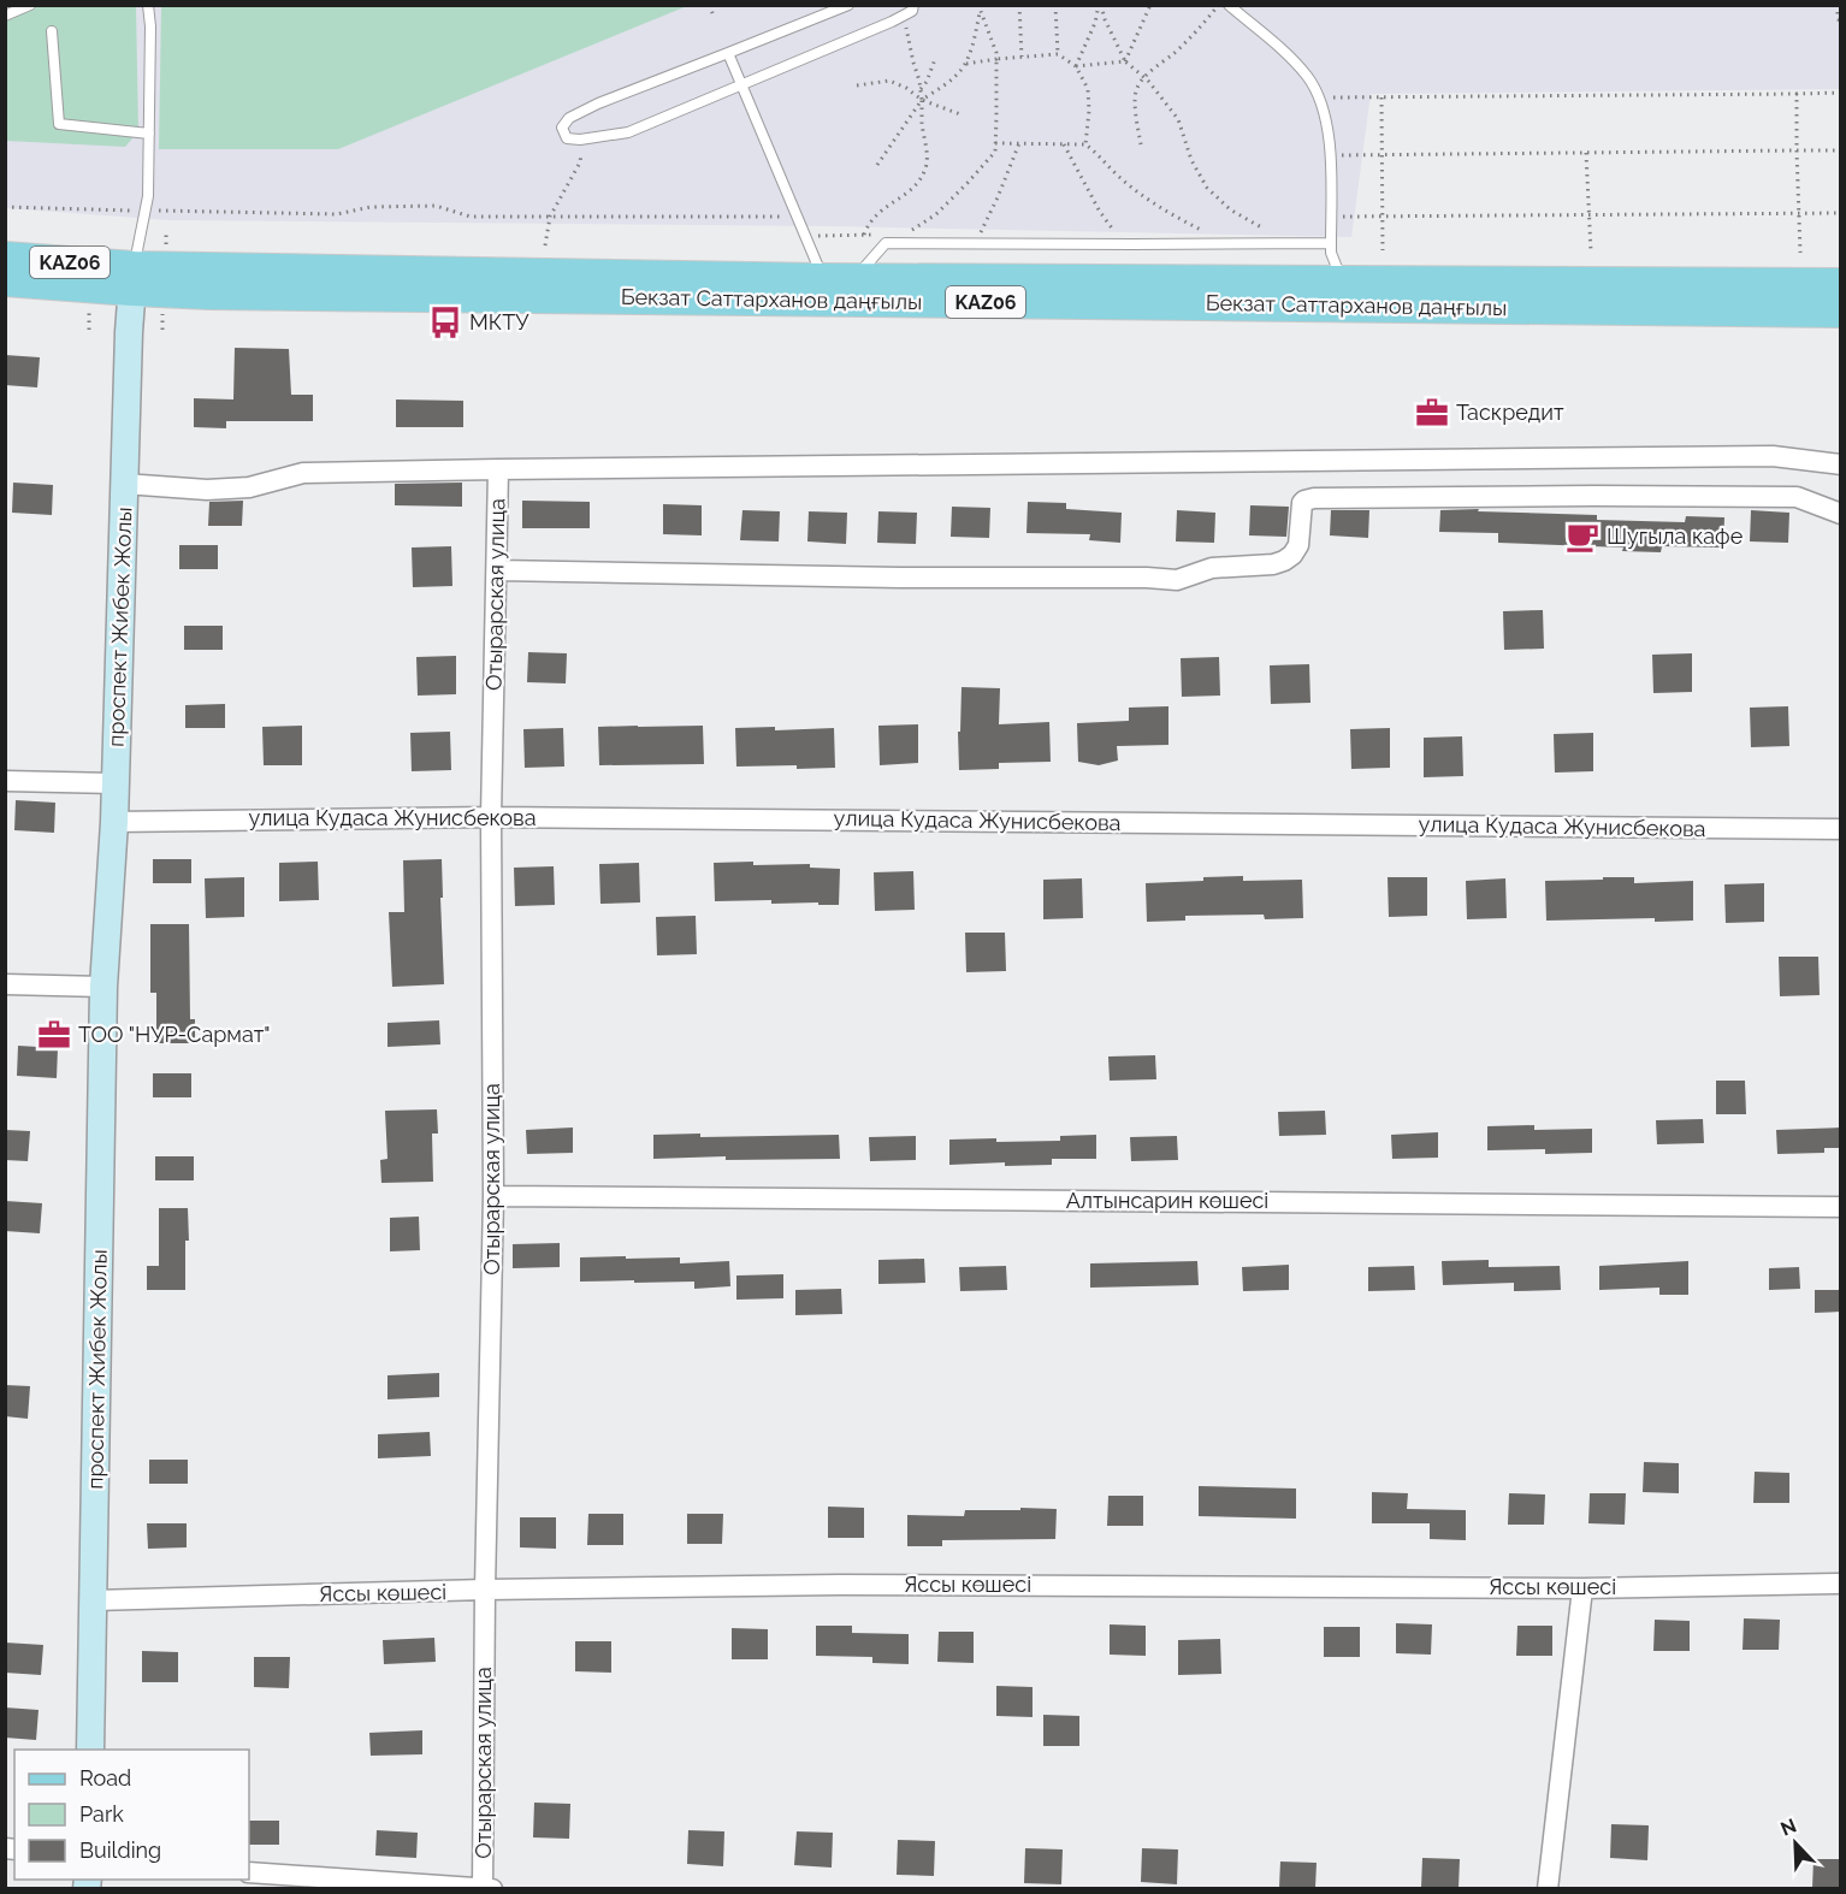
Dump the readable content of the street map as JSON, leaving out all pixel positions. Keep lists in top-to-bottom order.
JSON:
{
  "streets": {
    "main road": ["KАZ06", "Бекзат Саттарханов даңғылы", "проспект Жибек Жолы"],
    "street": [
      "Отырарская улица",
      "улица Кудаса Жунисбекова",
      "Алтынсарин көшесі",
      "Яссы көшесі"
    ]
  },
  "crossings": [
    ["Бекзат Саттарханов даңғылы", "проспект Жибек Жолы"],
    ["Отырарская улица", "улица Кудаса Жунисбекова"],
    ["Отырарская улица", "Алтынсарин көшесі"],
    ["Отырарская улица", "Яссы көшесі"],
    ["проспект Жибек Жолы", "улица Кудаса Жунисбекова"],
    ["проспект Жибек Жолы", "Яссы көшесі"]
  ],
  "places": {
    "bus stop": ["МКТУ"],
    "office": ["Таскредит", "ТОО \"НУР-Сармат\""],
    "cafe": ["Шугыла кафе"]
  },
  "legend": ["Road", "Park", "Building"],
  "north": "top left"
}
